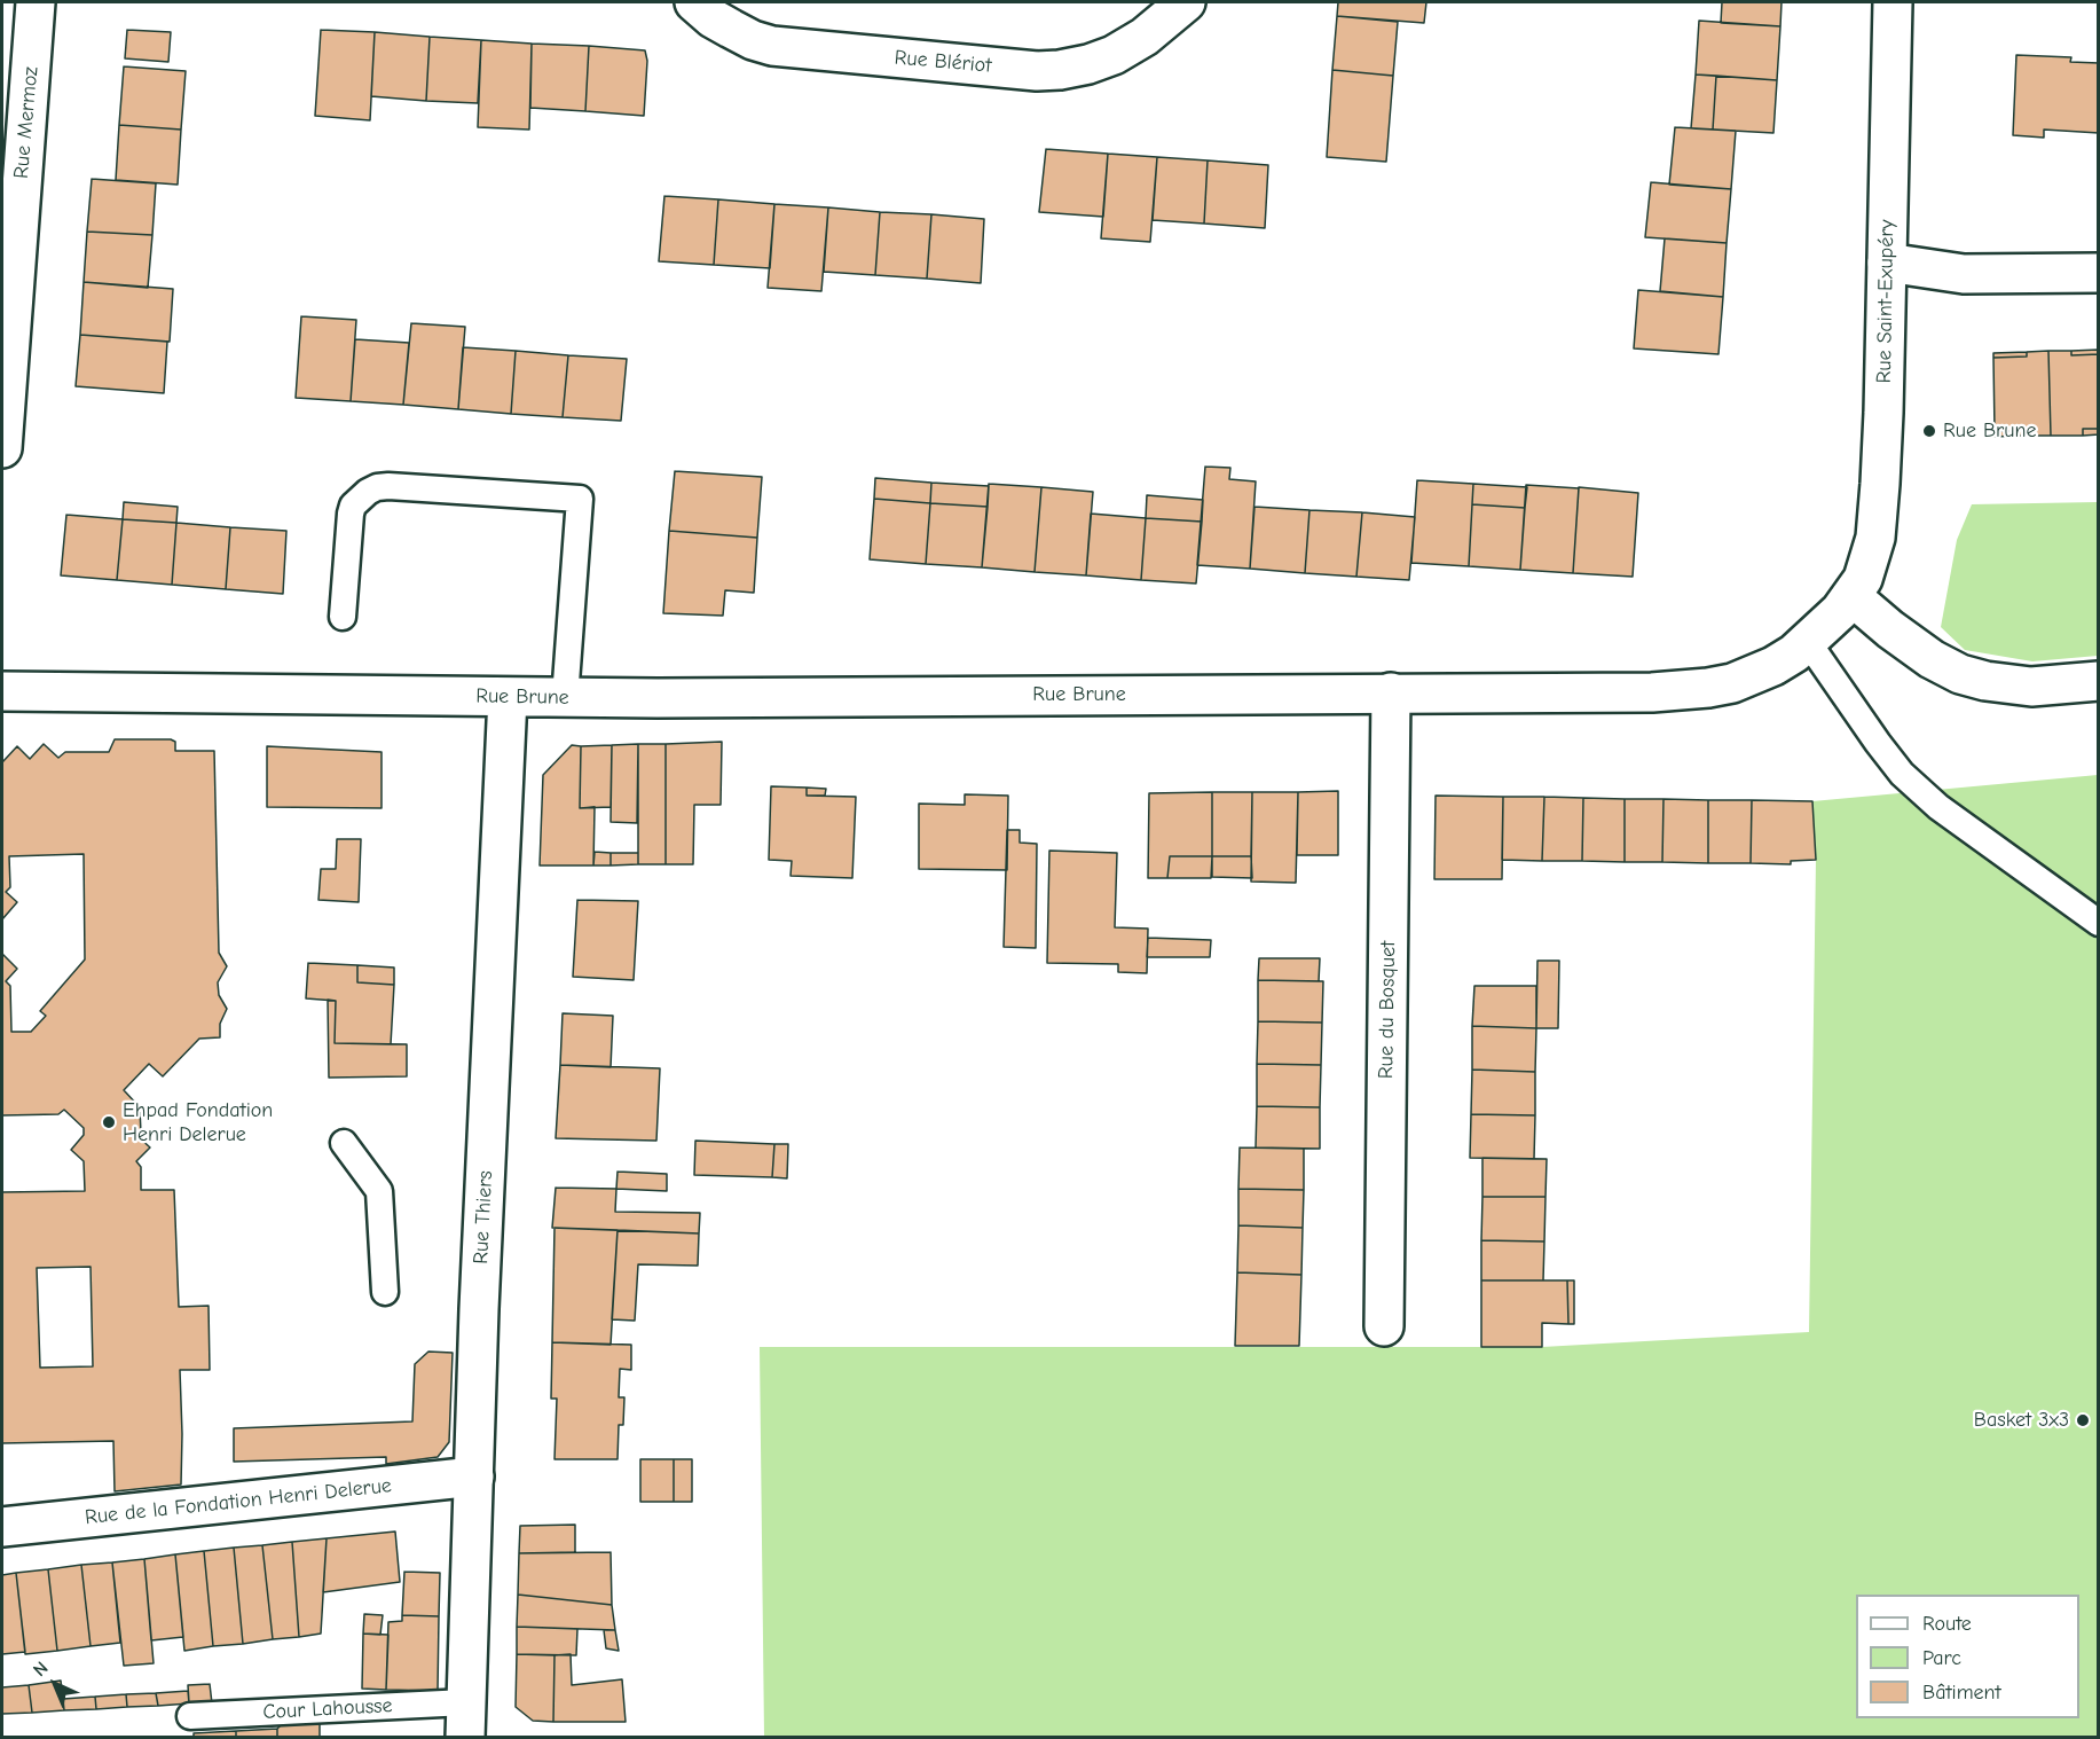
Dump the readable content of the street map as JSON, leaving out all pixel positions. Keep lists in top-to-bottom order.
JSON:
{
  "streets": {
    "street": [
      "Rue Blériot",
      "Rue Mermoz",
      "Rue Saint-Exupéry",
      "Rue Brune",
      "Rue du Bosquet",
      "Rue Thiers",
      "Rue de la Fondation Henri Delerue"
    ],
    "lane": ["Cour Lahousse"]
  },
  "crossings": [
    ["Rue Saint-Exupéry", "Rue Brune"],
    ["Rue Brune", "Rue du Bosquet"],
    ["Rue Brune", "Rue Thiers"],
    ["Rue Thiers", "Rue de la Fondation Henri Delerue"],
    ["Rue Thiers", "Cour Lahousse"]
  ],
  "places": ["Rue Brune", "Ehpad Fondation Henri Delerue", "Basket 3x3"],
  "legend": ["Route", "Parc", "Bâtiment"],
  "north": "top left"
}
